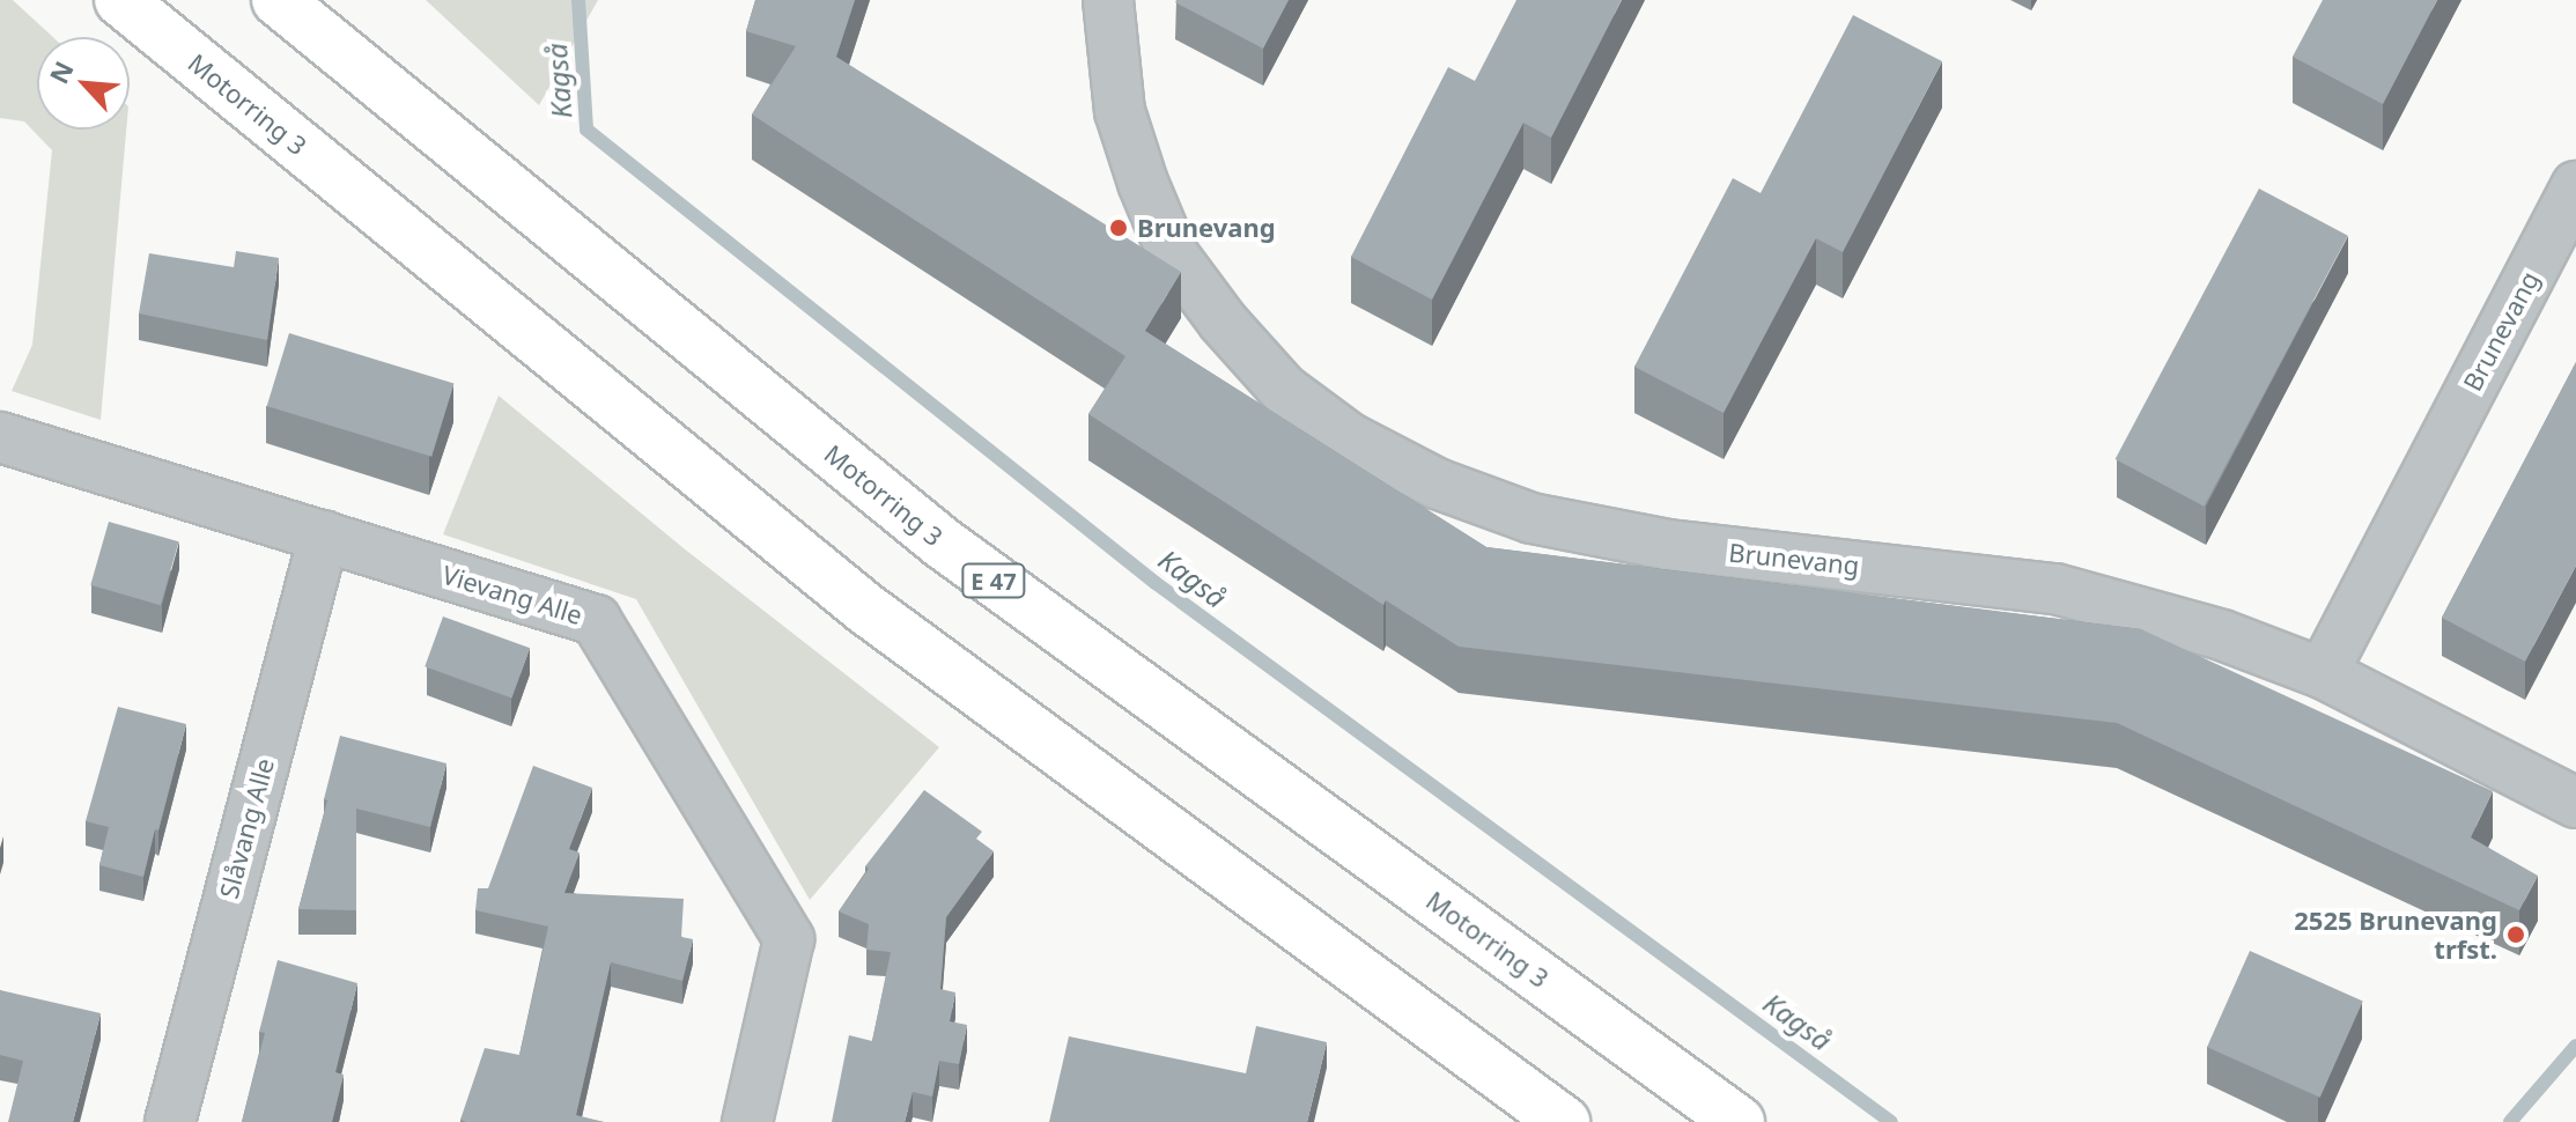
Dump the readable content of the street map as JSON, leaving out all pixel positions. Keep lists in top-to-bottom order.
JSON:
{
  "streets": {
    "highway": ["Motorring 3", "E 47"],
    "street": ["Brunevang", "Vievang Alle", "Slåvang Alle"]
  },
  "crossings": [
    ["Vievang Alle", "Slåvang Alle"]
  ],
  "water": ["Kagså"],
  "places": ["Brunevang", "2525 Brunevang trfst."],
  "north": "top left"
}
